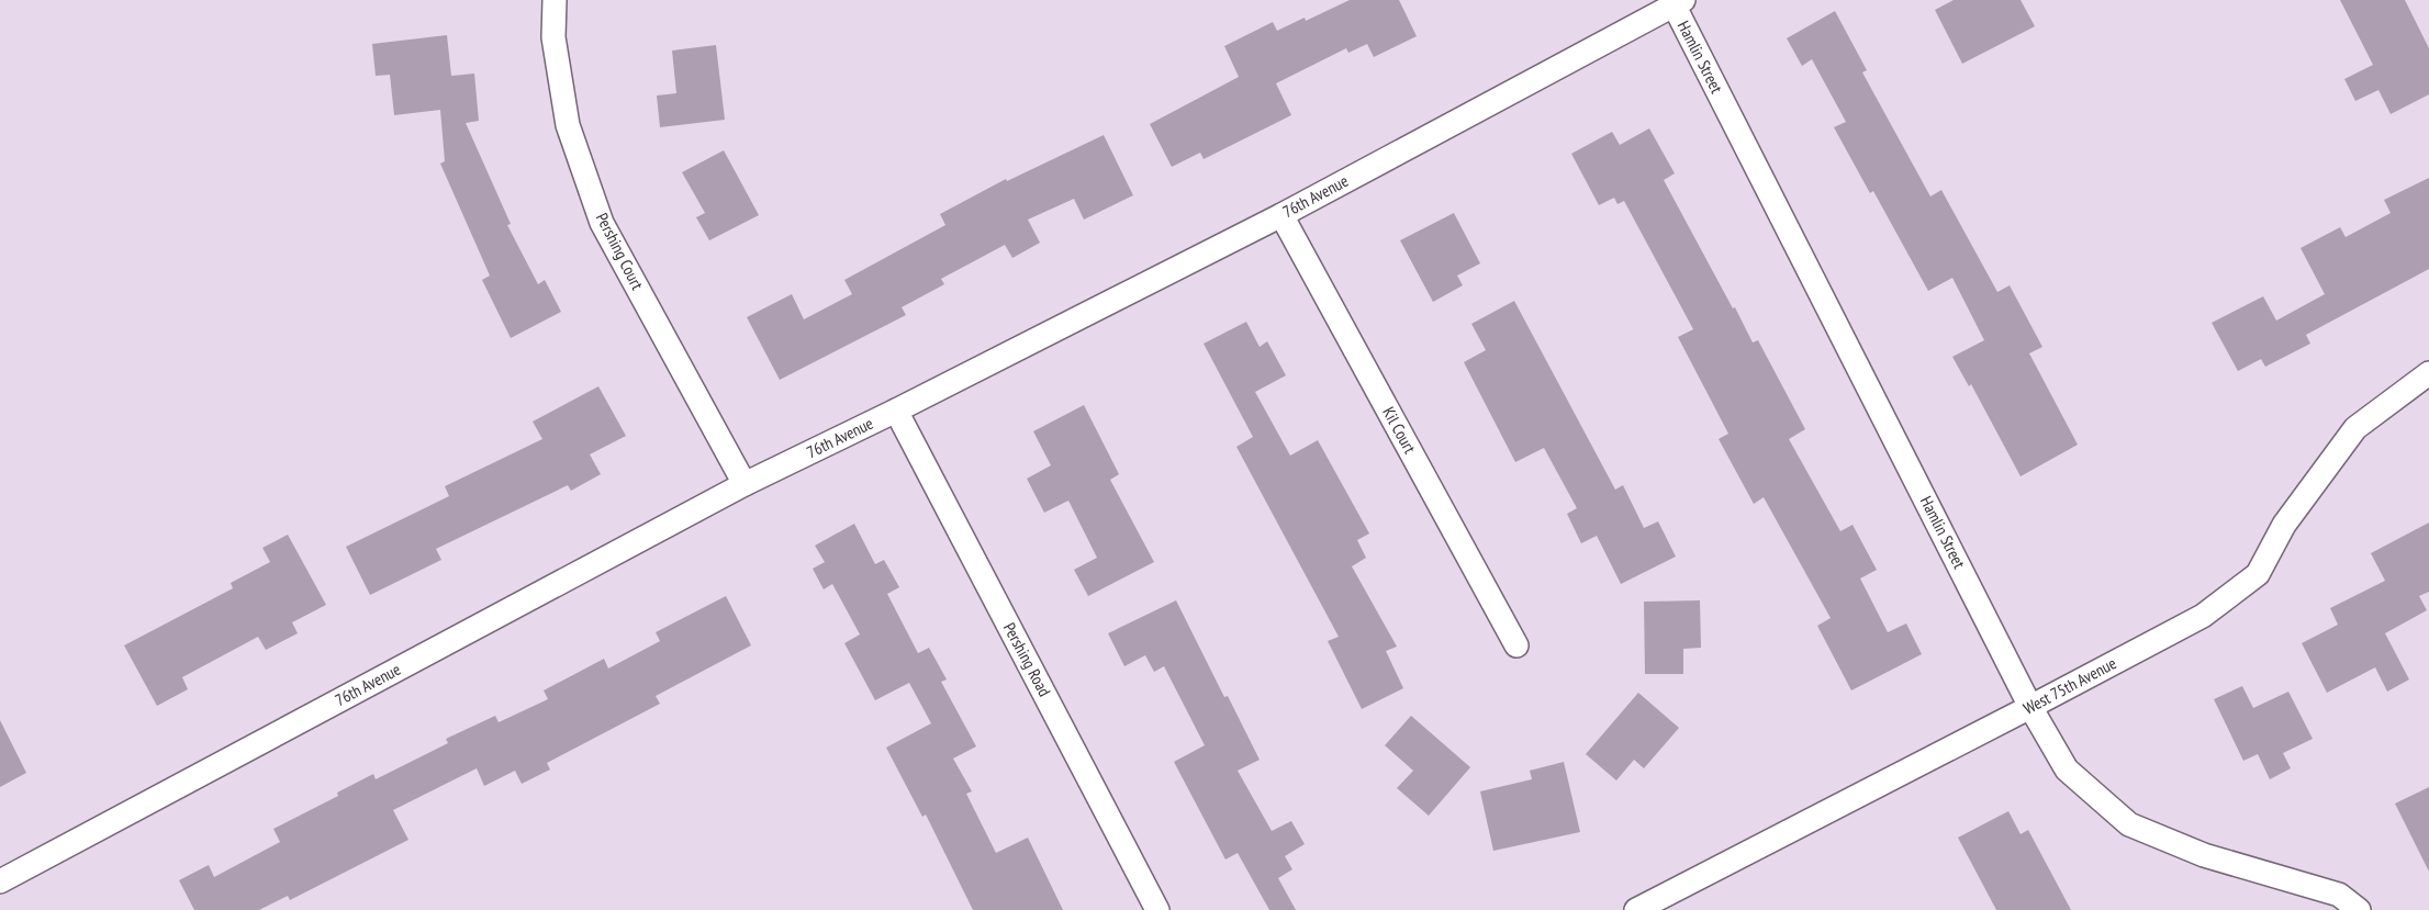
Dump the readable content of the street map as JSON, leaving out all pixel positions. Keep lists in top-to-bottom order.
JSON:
{
  "streets": {
    "street": [
      "Hamlin Street",
      "76th Avenue",
      "Pershing Court",
      "Kil Court",
      "Pershing Road",
      "West 75th Avenue"
    ]
  },
  "crossings": [
    ["Hamlin Street", "76th Avenue"],
    ["Hamlin Street", "West 75th Avenue"],
    ["76th Avenue", "Pershing Court"],
    ["76th Avenue", "Kil Court"],
    ["76th Avenue", "Pershing Road"]
  ]
}
